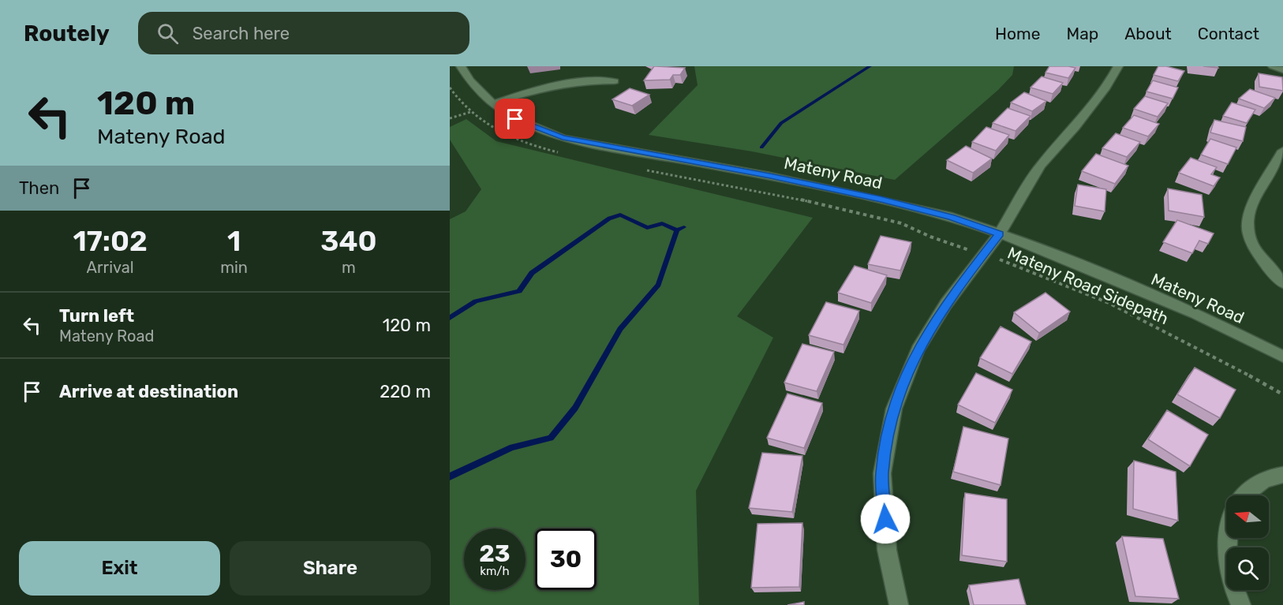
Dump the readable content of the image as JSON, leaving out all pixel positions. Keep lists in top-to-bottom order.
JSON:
{
  "streets": {
    "street": ["Mateny Road"],
    "path": ["Mateny Road Sidepath"]
  },
  "north": "left",
  "page": {
    "header": "Routely",
    "search": "Search here",
    "nav": [
      "Home",
      "Map",
      "About",
      "Contact"
    ],
    "turn": ["120 m", "Mateny Road"],
    "then": "Then",
    "eta": [
      "17:02",
      "Arrival",
      "1",
      "min",
      "340",
      "m"
    ],
    "list": [
      {
        "name": "Turn left",
        "note": "Mateny Road",
        "value": "120 m"
      },
      {
        "name": "Arrive at destination",
        "value": "220 m"
      }
    ],
    "speed": "23 km/h",
    "limit": "30",
    "buttons": ["Exit", "Share"]
  }
}
